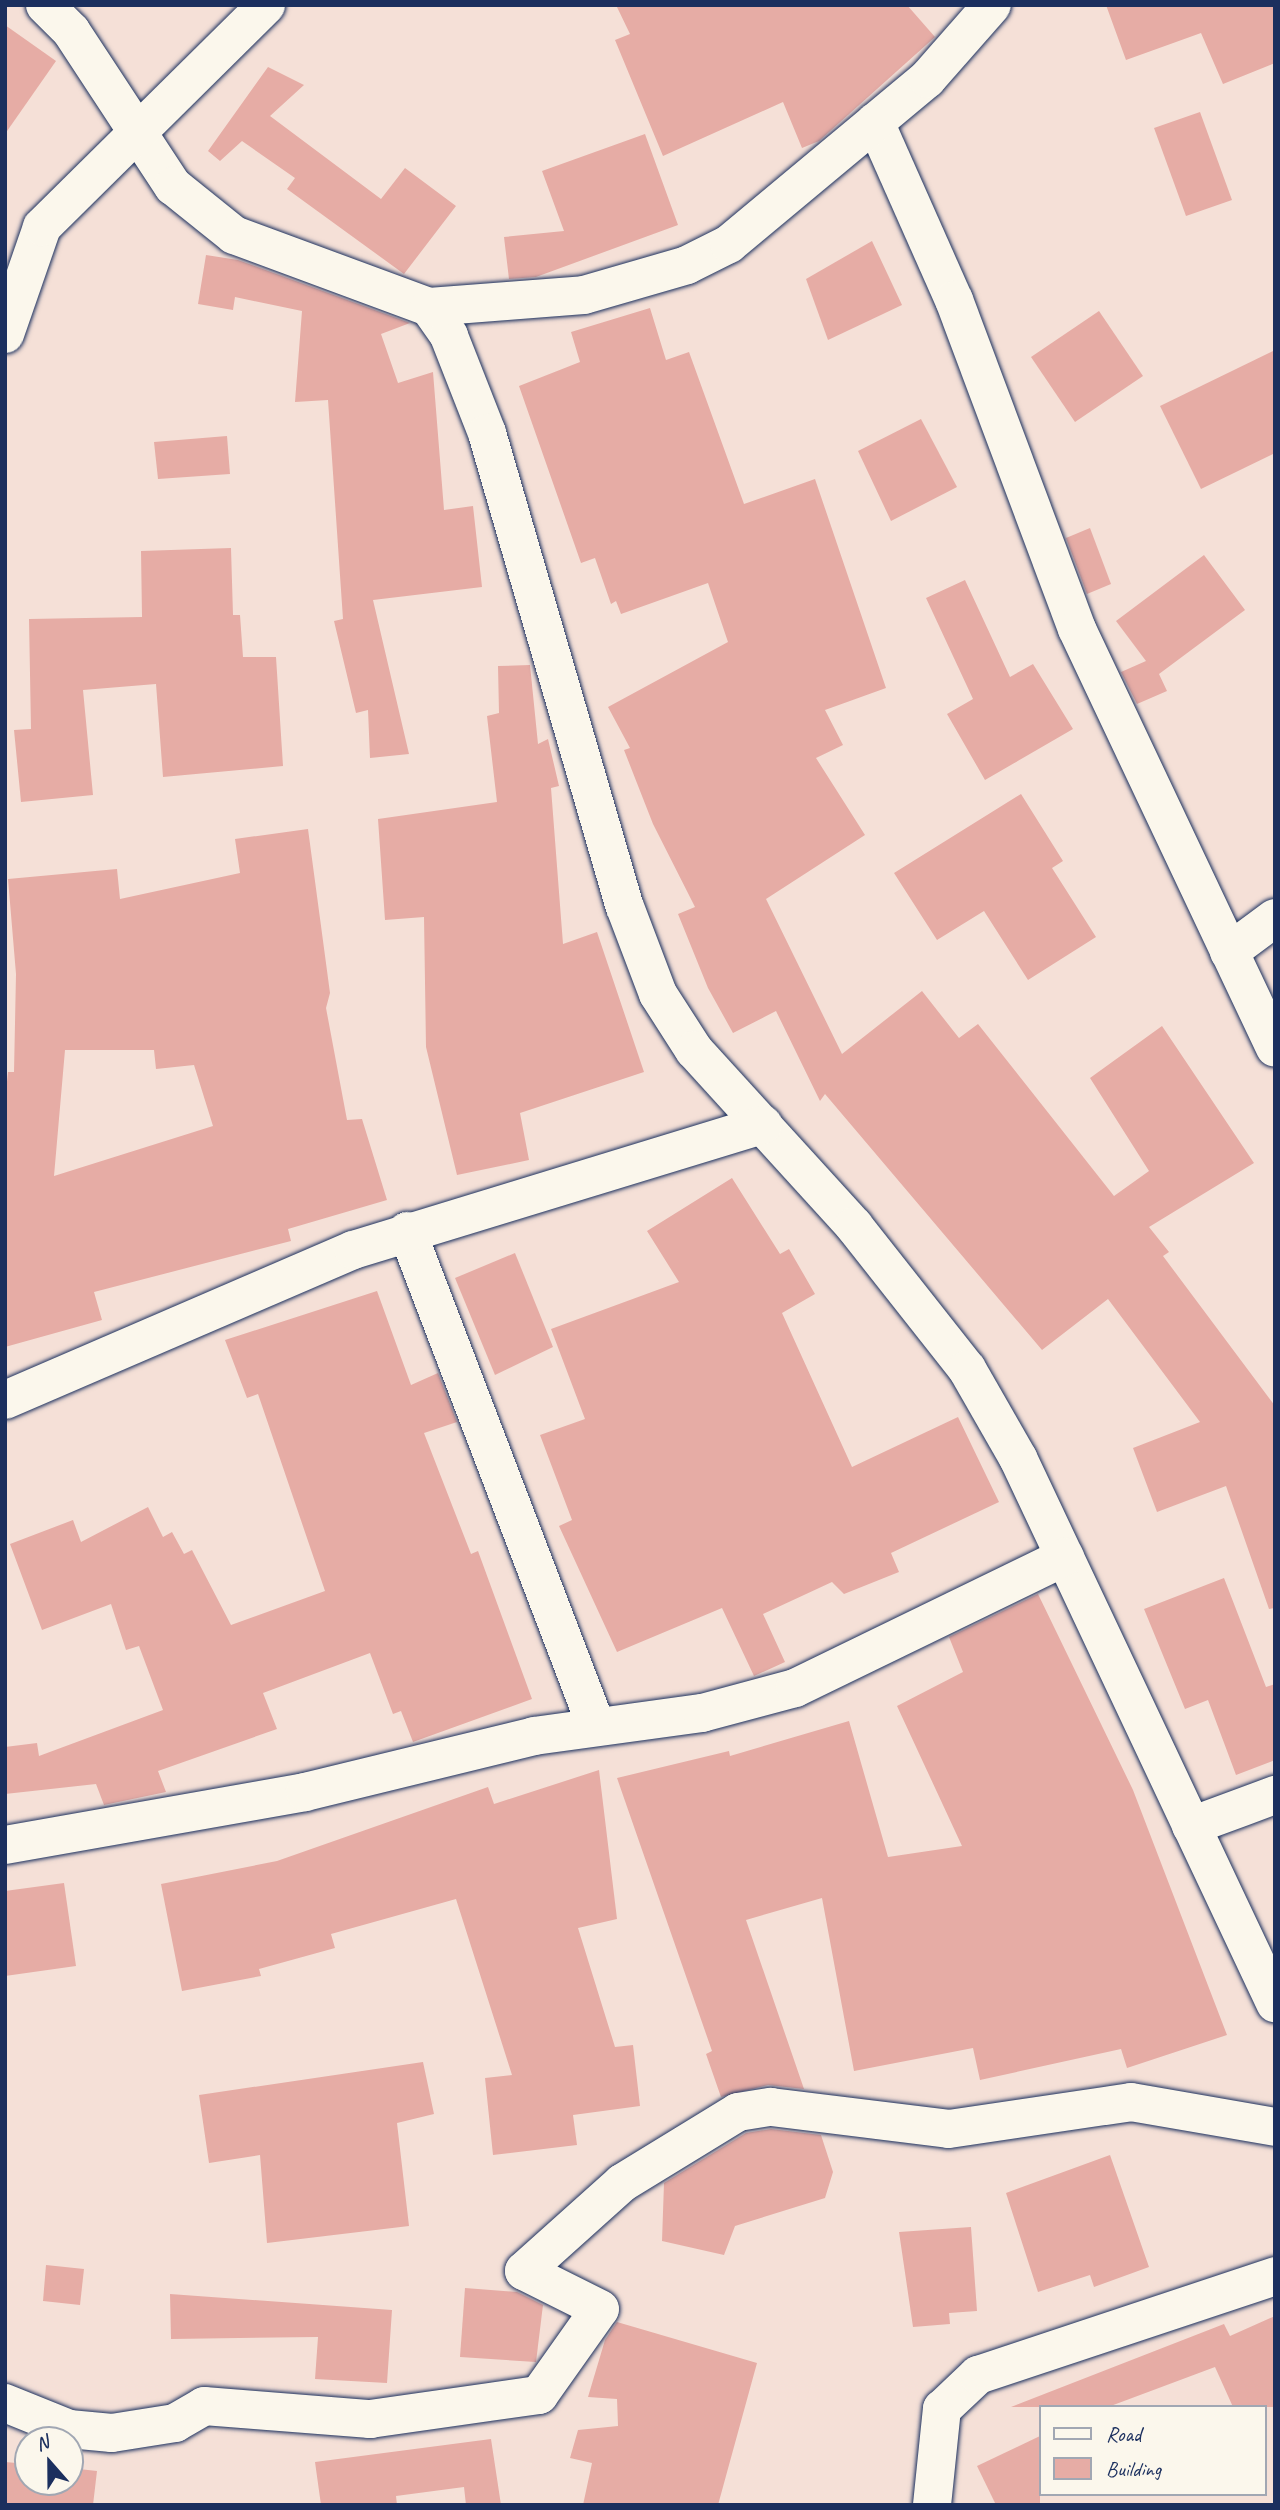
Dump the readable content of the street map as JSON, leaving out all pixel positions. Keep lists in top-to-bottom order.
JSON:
{
  "legend": ["Road", "Building"],
  "north": "top"
}
